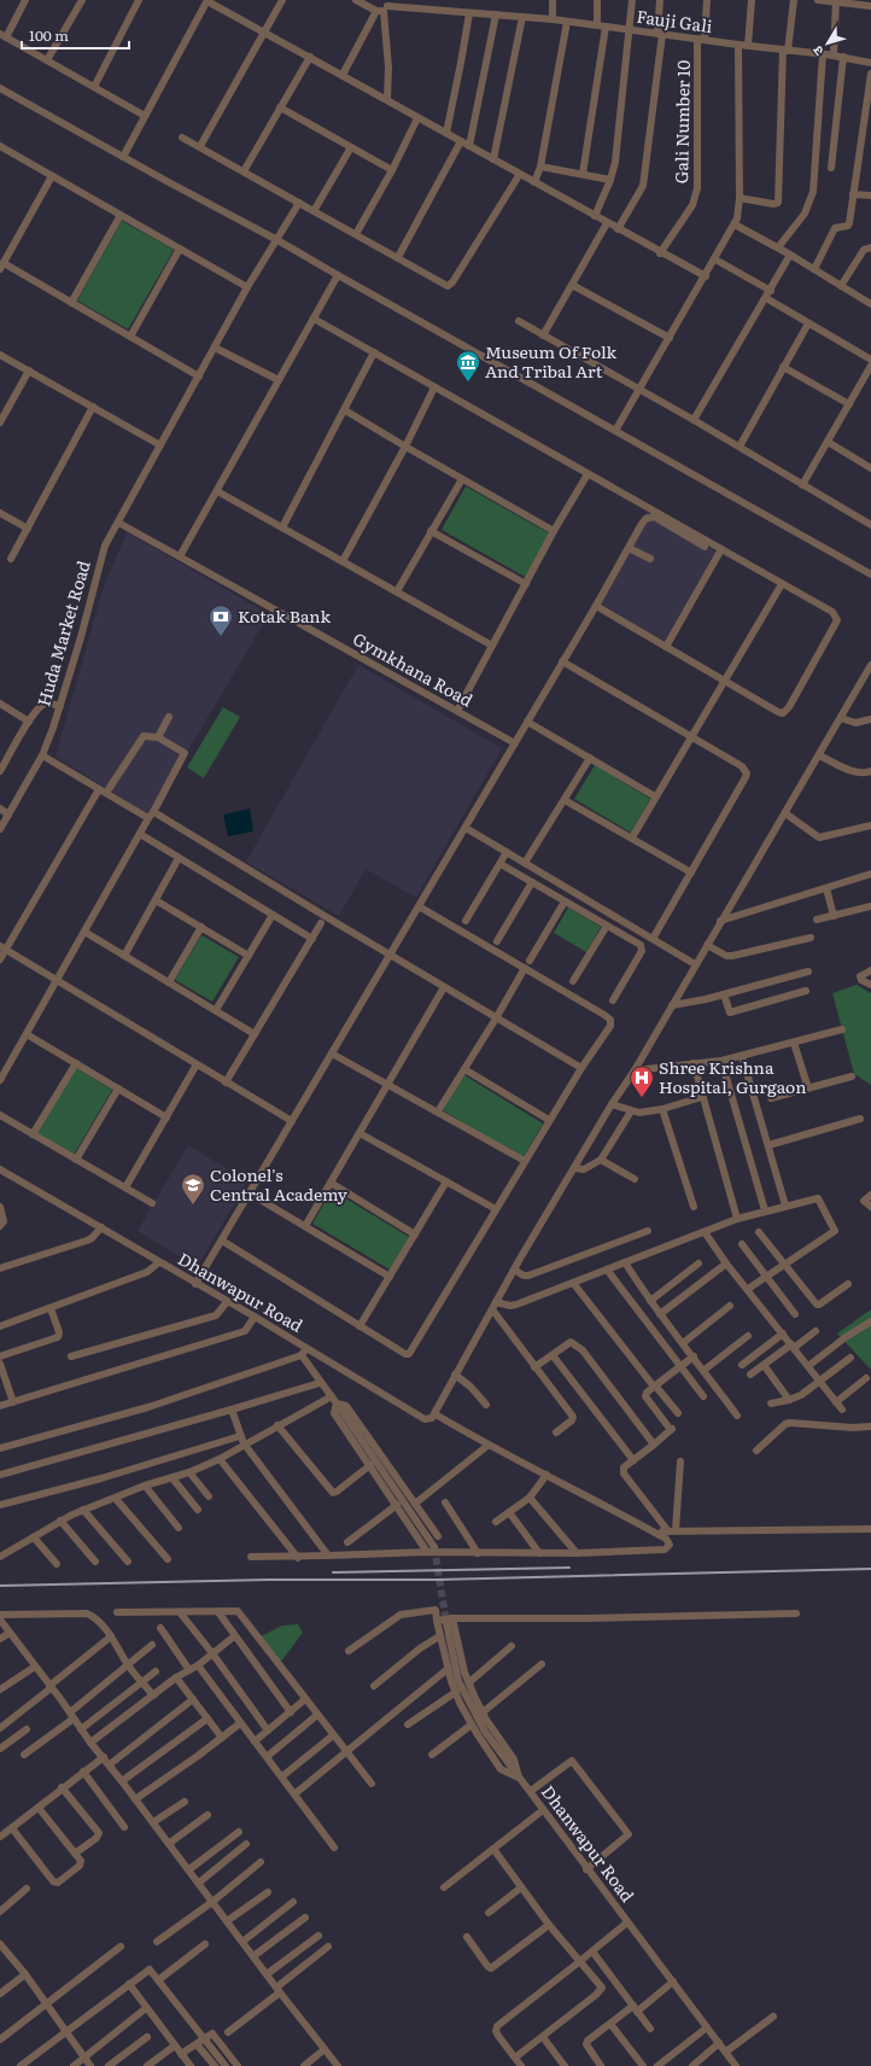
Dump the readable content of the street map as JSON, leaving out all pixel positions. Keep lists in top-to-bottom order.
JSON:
{
  "streets": {
    "street": [
      "Fauji Gali",
      "Gali Number 10",
      "Huda Market Road",
      "Gymkhana Road",
      "Dhanwapur Road"
    ]
  },
  "crossings": [
    ["Fauji Gali", "Gali Number 10"],
    ["Huda Market Road", "Gymkhana Road"]
  ],
  "places": {
    "museum": ["Museum Of Folk And Tribal Art"],
    "bank": ["Kotak Bank"],
    "hospital": ["Shree Krishna Hospital, Gurgaon"],
    "school or university": ["Colonel's Central Academy"]
  },
  "scale_bar": "100 m",
  "north": "bottom left"
}
